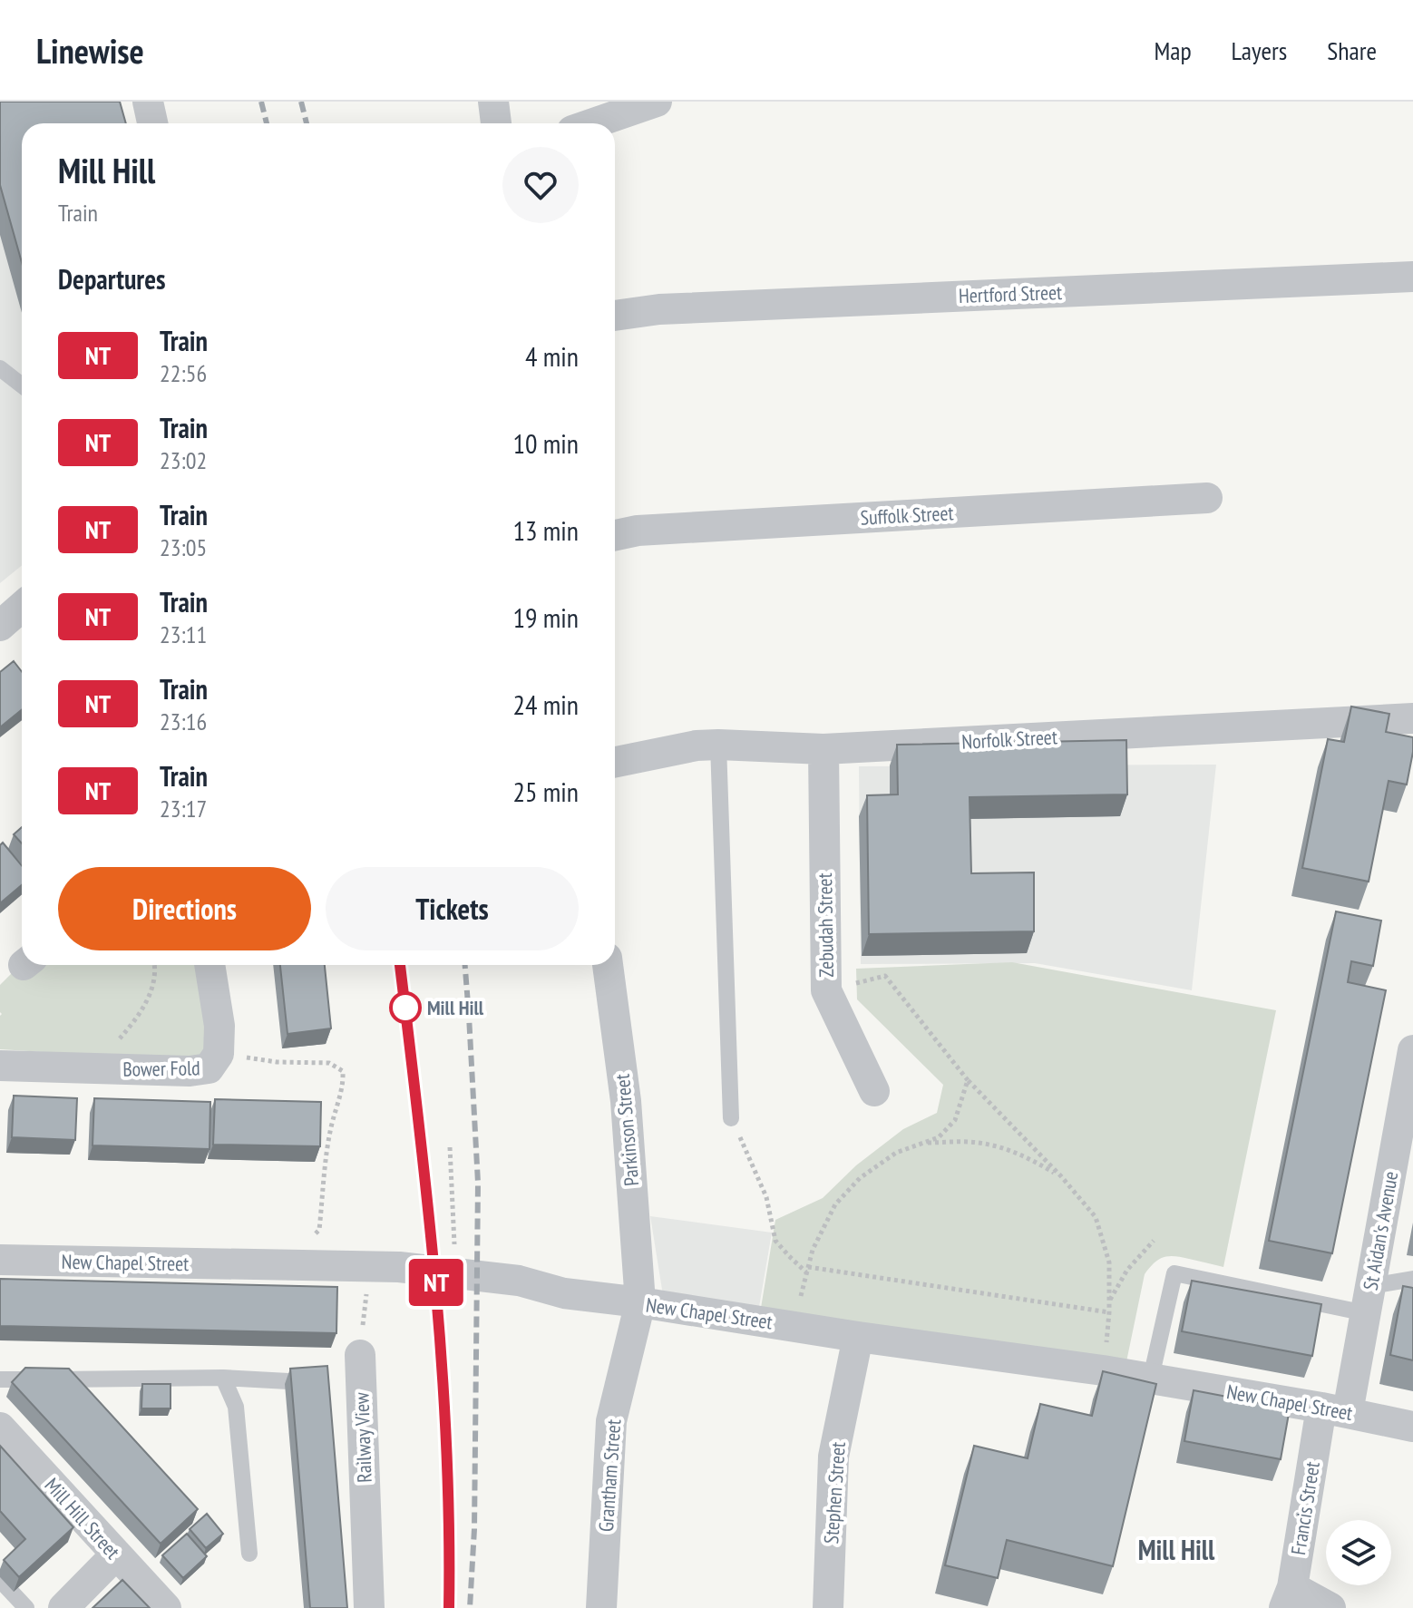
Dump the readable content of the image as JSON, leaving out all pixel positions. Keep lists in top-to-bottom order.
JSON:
{
  "streets": {
    "street": [
      "Hertford Street",
      "Suffolk Street",
      "Norfolk Street",
      "Zebudah Street",
      "Bower Fold",
      "Parkinson Street",
      "St Aidan's Avenue",
      "New Chapel Street",
      "Railway View",
      "Grantham Street",
      "Stephen Street",
      "Francis Street",
      "Mill Hill Street"
    ]
  },
  "crossings": [
    ["Norfolk Street", "Zebudah Street"],
    ["Parkinson Street", "New Chapel Street"],
    ["Parkinson Street", "Grantham Street"],
    ["St Aidan's Avenue", "New Chapel Street"],
    ["St Aidan's Avenue", "Francis Street"],
    ["New Chapel Street", "Grantham Street"],
    ["New Chapel Street", "Stephen Street"],
    ["New Chapel Street", "Francis Street"]
  ],
  "districts": ["Mill Hill"],
  "places": ["Mill Hill"],
  "page": {
    "header": "Linewise",
    "nav": ["Map", "Layers", "Share"],
    "on_map": "NT",
    "heading": [
      ["Mill Hill", "Train"],
      "Departures"
    ],
    "list": [
      {
        "mark": "NT",
        "name": "Train",
        "note": "22:56",
        "value": "4 min"
      },
      {
        "mark": "NT",
        "name": "Train",
        "note": "23:02",
        "value": "10 min"
      },
      {
        "mark": "NT",
        "name": "Train",
        "note": "23:05",
        "value": "13 min"
      },
      {
        "mark": "NT",
        "name": "Train",
        "note": "23:11",
        "value": "19 min"
      },
      {
        "mark": "NT",
        "name": "Train",
        "note": "23:16",
        "value": "24 min"
      },
      {
        "mark": "NT",
        "name": "Train",
        "note": "23:17",
        "value": "25 min"
      }
    ],
    "buttons": ["Directions", "Tickets"]
  }
}
